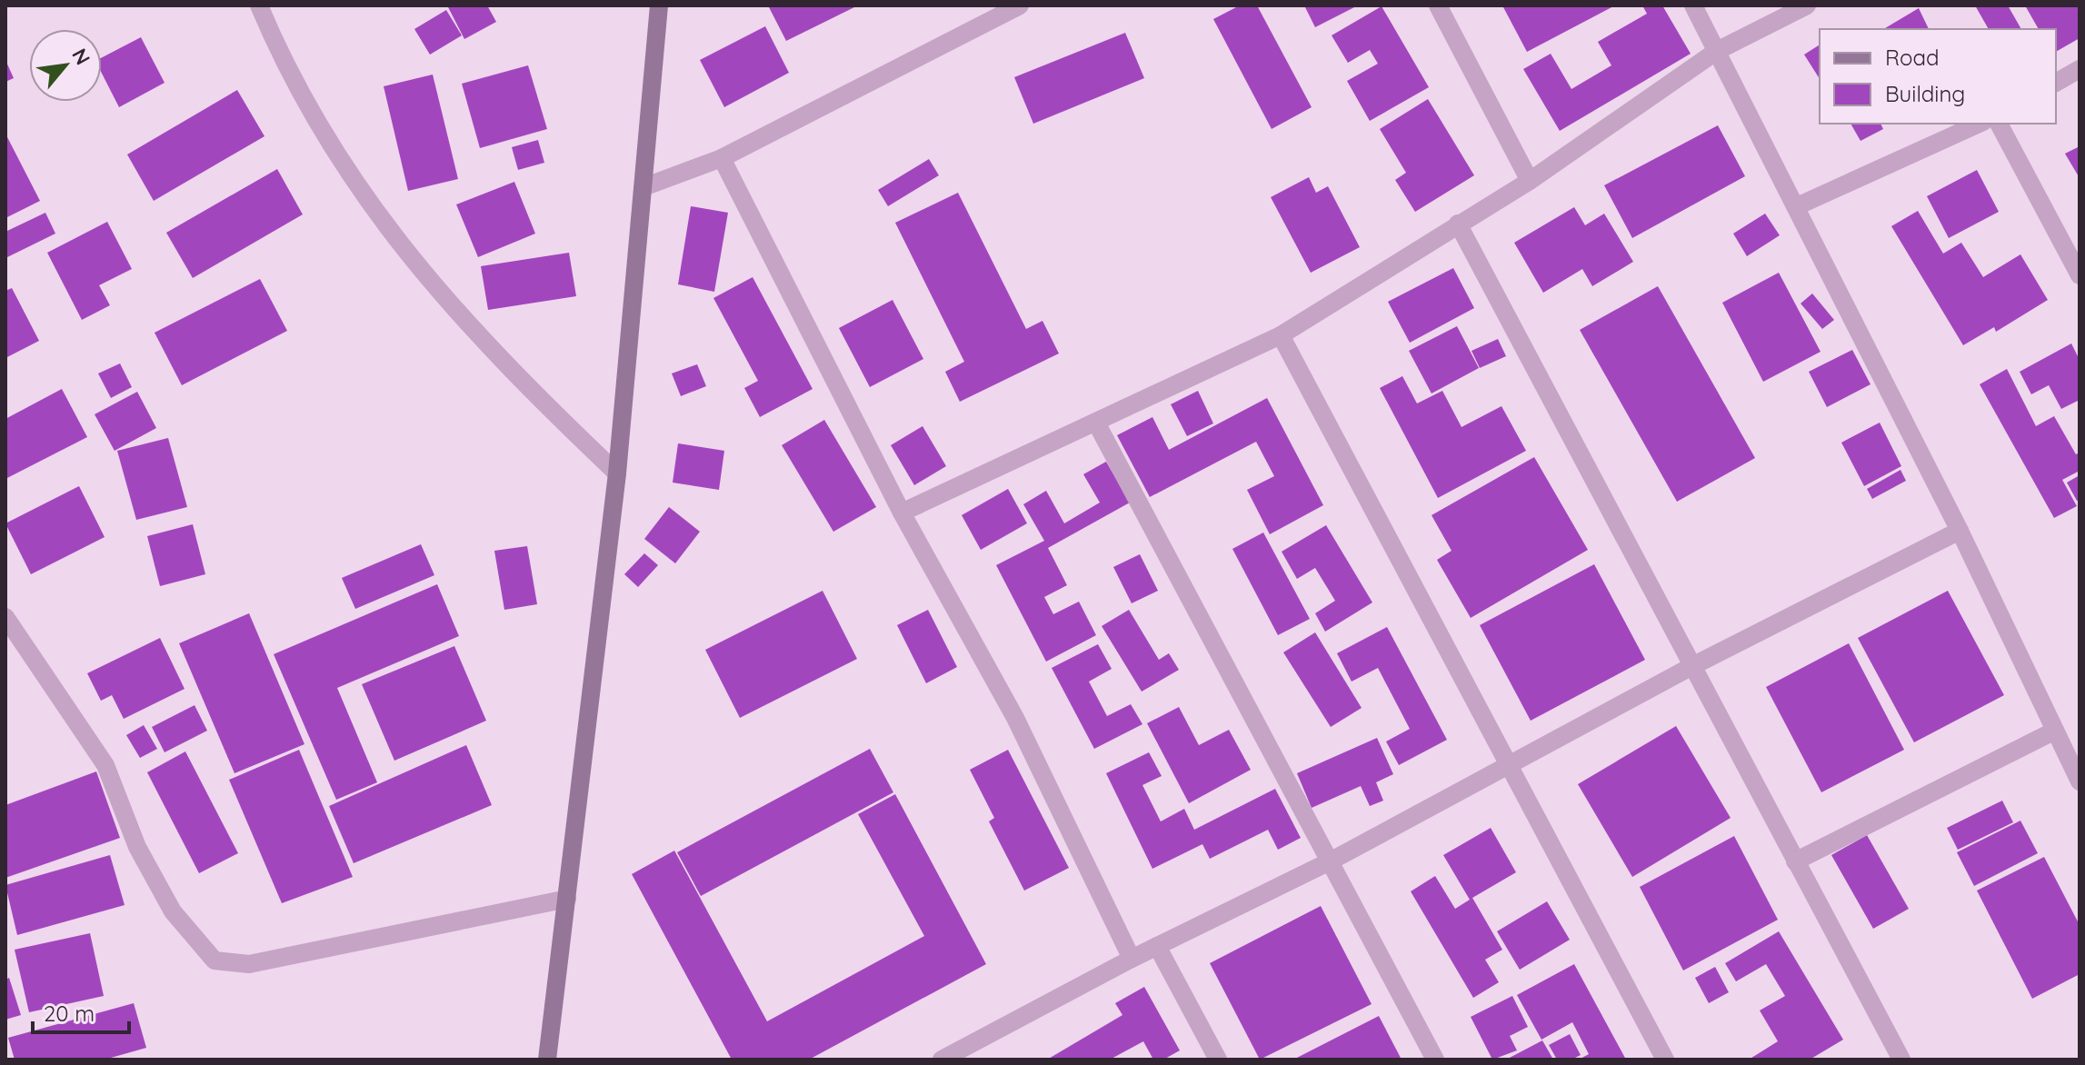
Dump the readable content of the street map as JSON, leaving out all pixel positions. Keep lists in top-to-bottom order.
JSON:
{
  "legend": ["Road", "Building"],
  "scale_bar": "20 m",
  "north": "top right"
}
